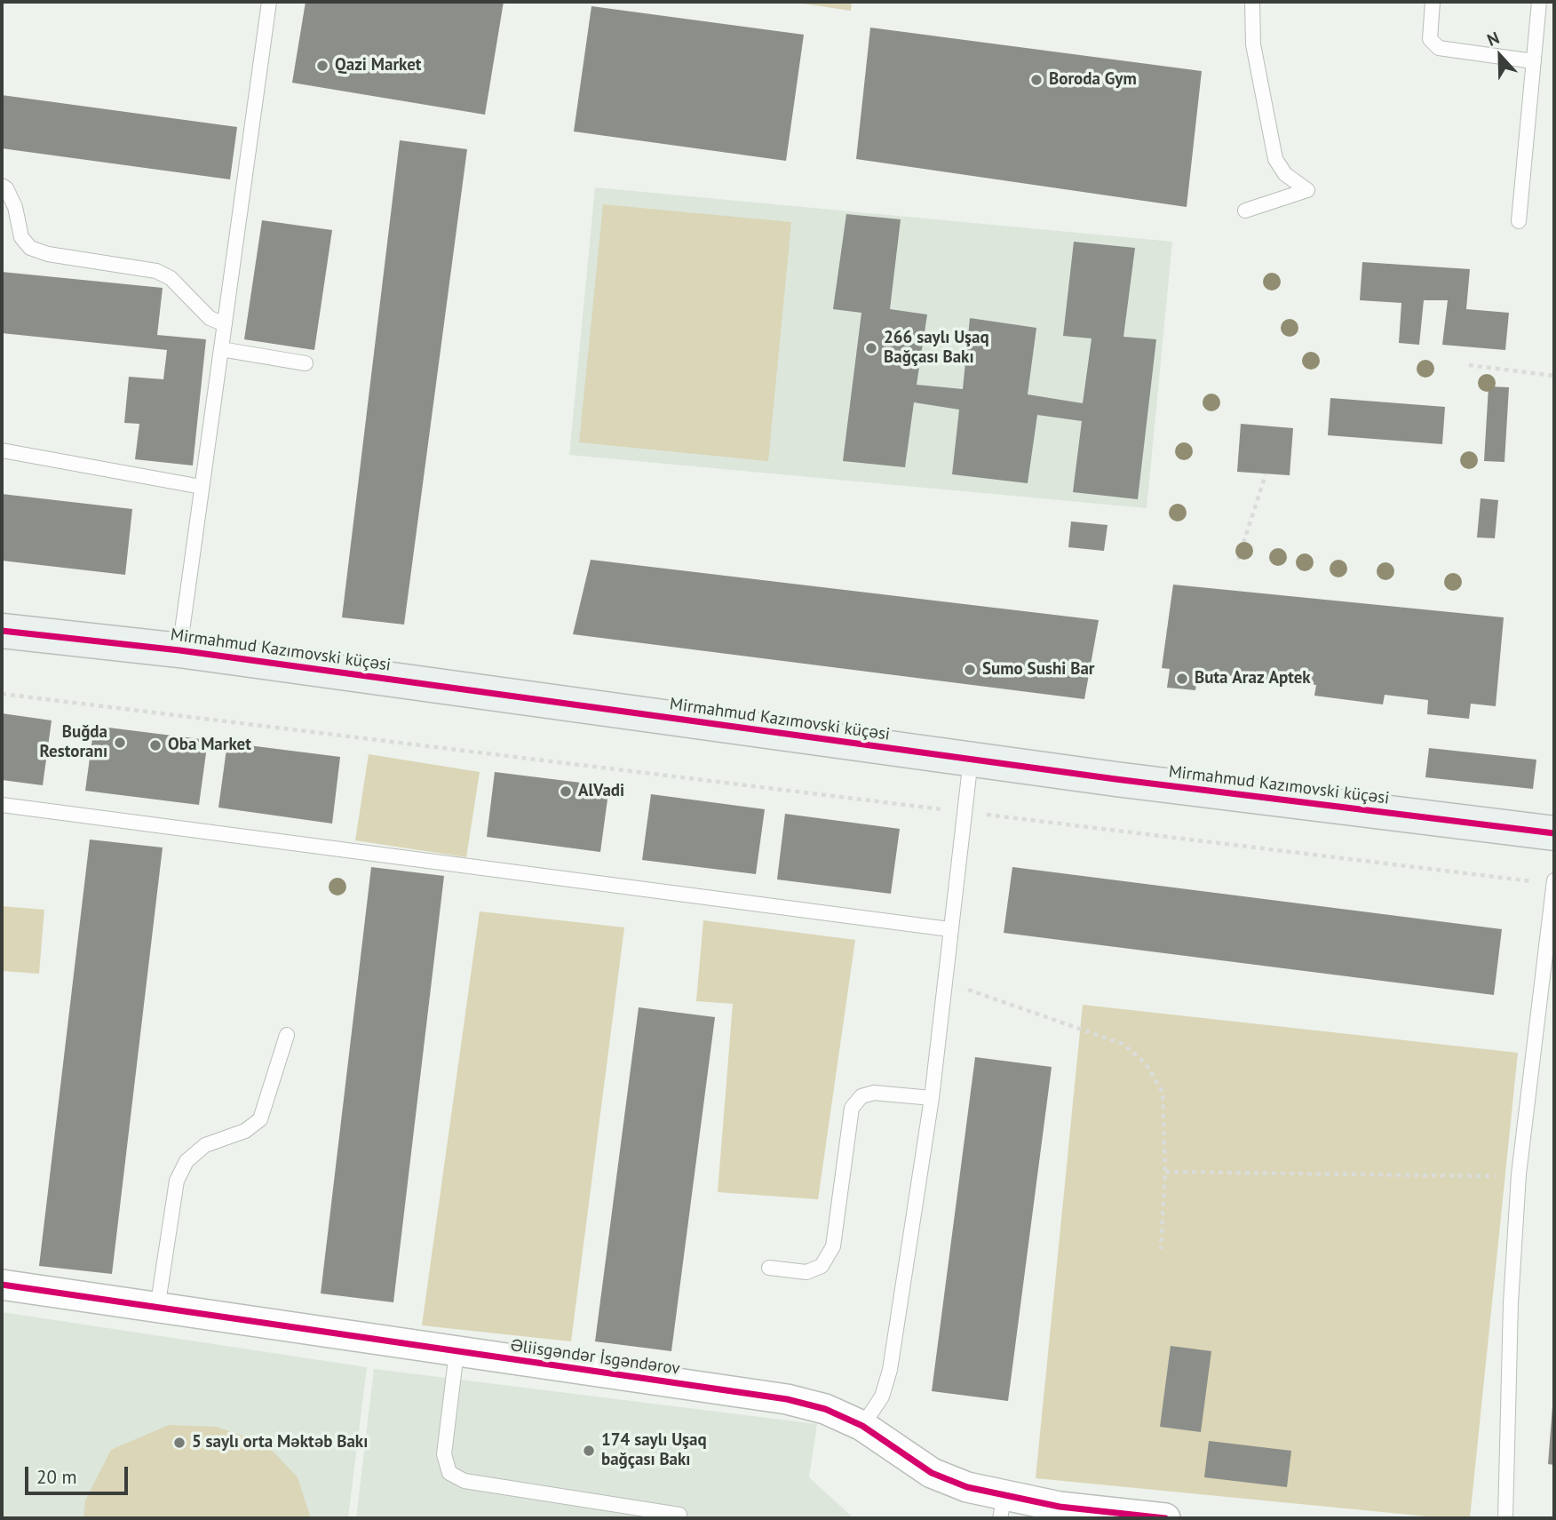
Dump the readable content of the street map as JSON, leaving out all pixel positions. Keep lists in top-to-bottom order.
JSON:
{
  "streets": {
    "street": ["Mirmahmud Kazımovski küçəsi", "Əliisgəndər İsgəndərov"]
  },
  "places": [
    "Qazi Market",
    "Boroda Gym",
    "266 saylı Uşaq Bağçası Bakı",
    "Sumo Sushi Bar",
    "Buta Araz Aptek",
    "Buğda Restoranı",
    "Oba Market",
    "AlVadi",
    "5 saylı orta Məktəb Bakı",
    "174 saylı Uşaq bağçası Bakı"
  ],
  "scale_bar": "20 m",
  "north": "top"
}
